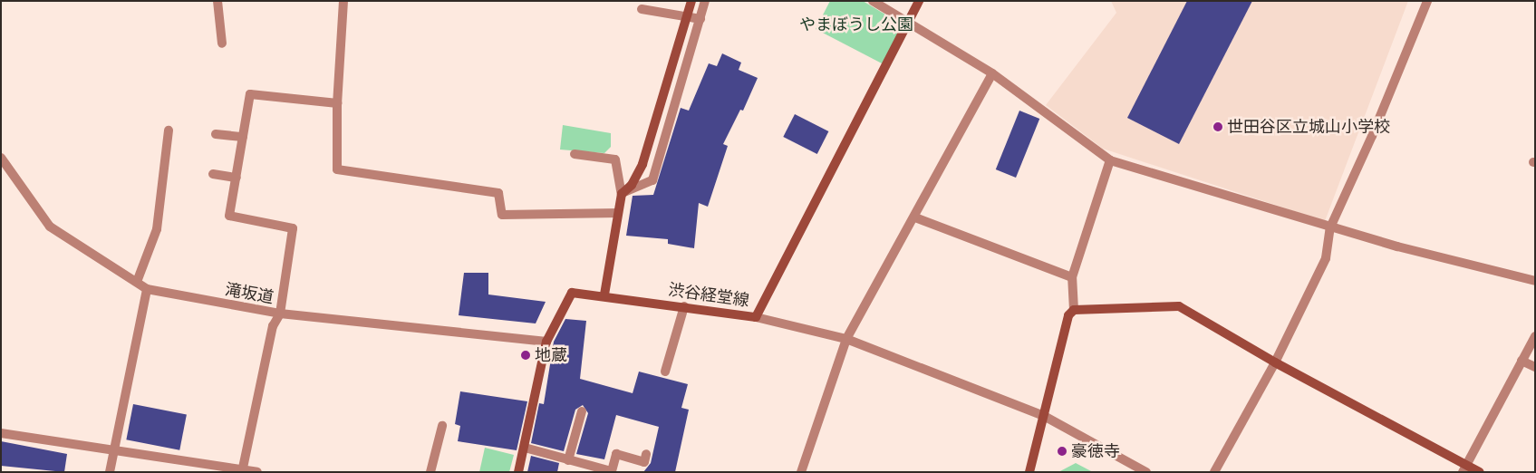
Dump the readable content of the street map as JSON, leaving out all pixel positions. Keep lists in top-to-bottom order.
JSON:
{
  "streets": {
    "main road": ["渋谷経堂線"],
    "street": ["滝坂道"]
  },
  "crossings": [
    ["滝坂道", "渋谷経堂線"]
  ],
  "parks": ["やまぼうし公園"],
  "places": ["世田谷区立城山小学校", "地蔵", "豪徳寺"]
}
